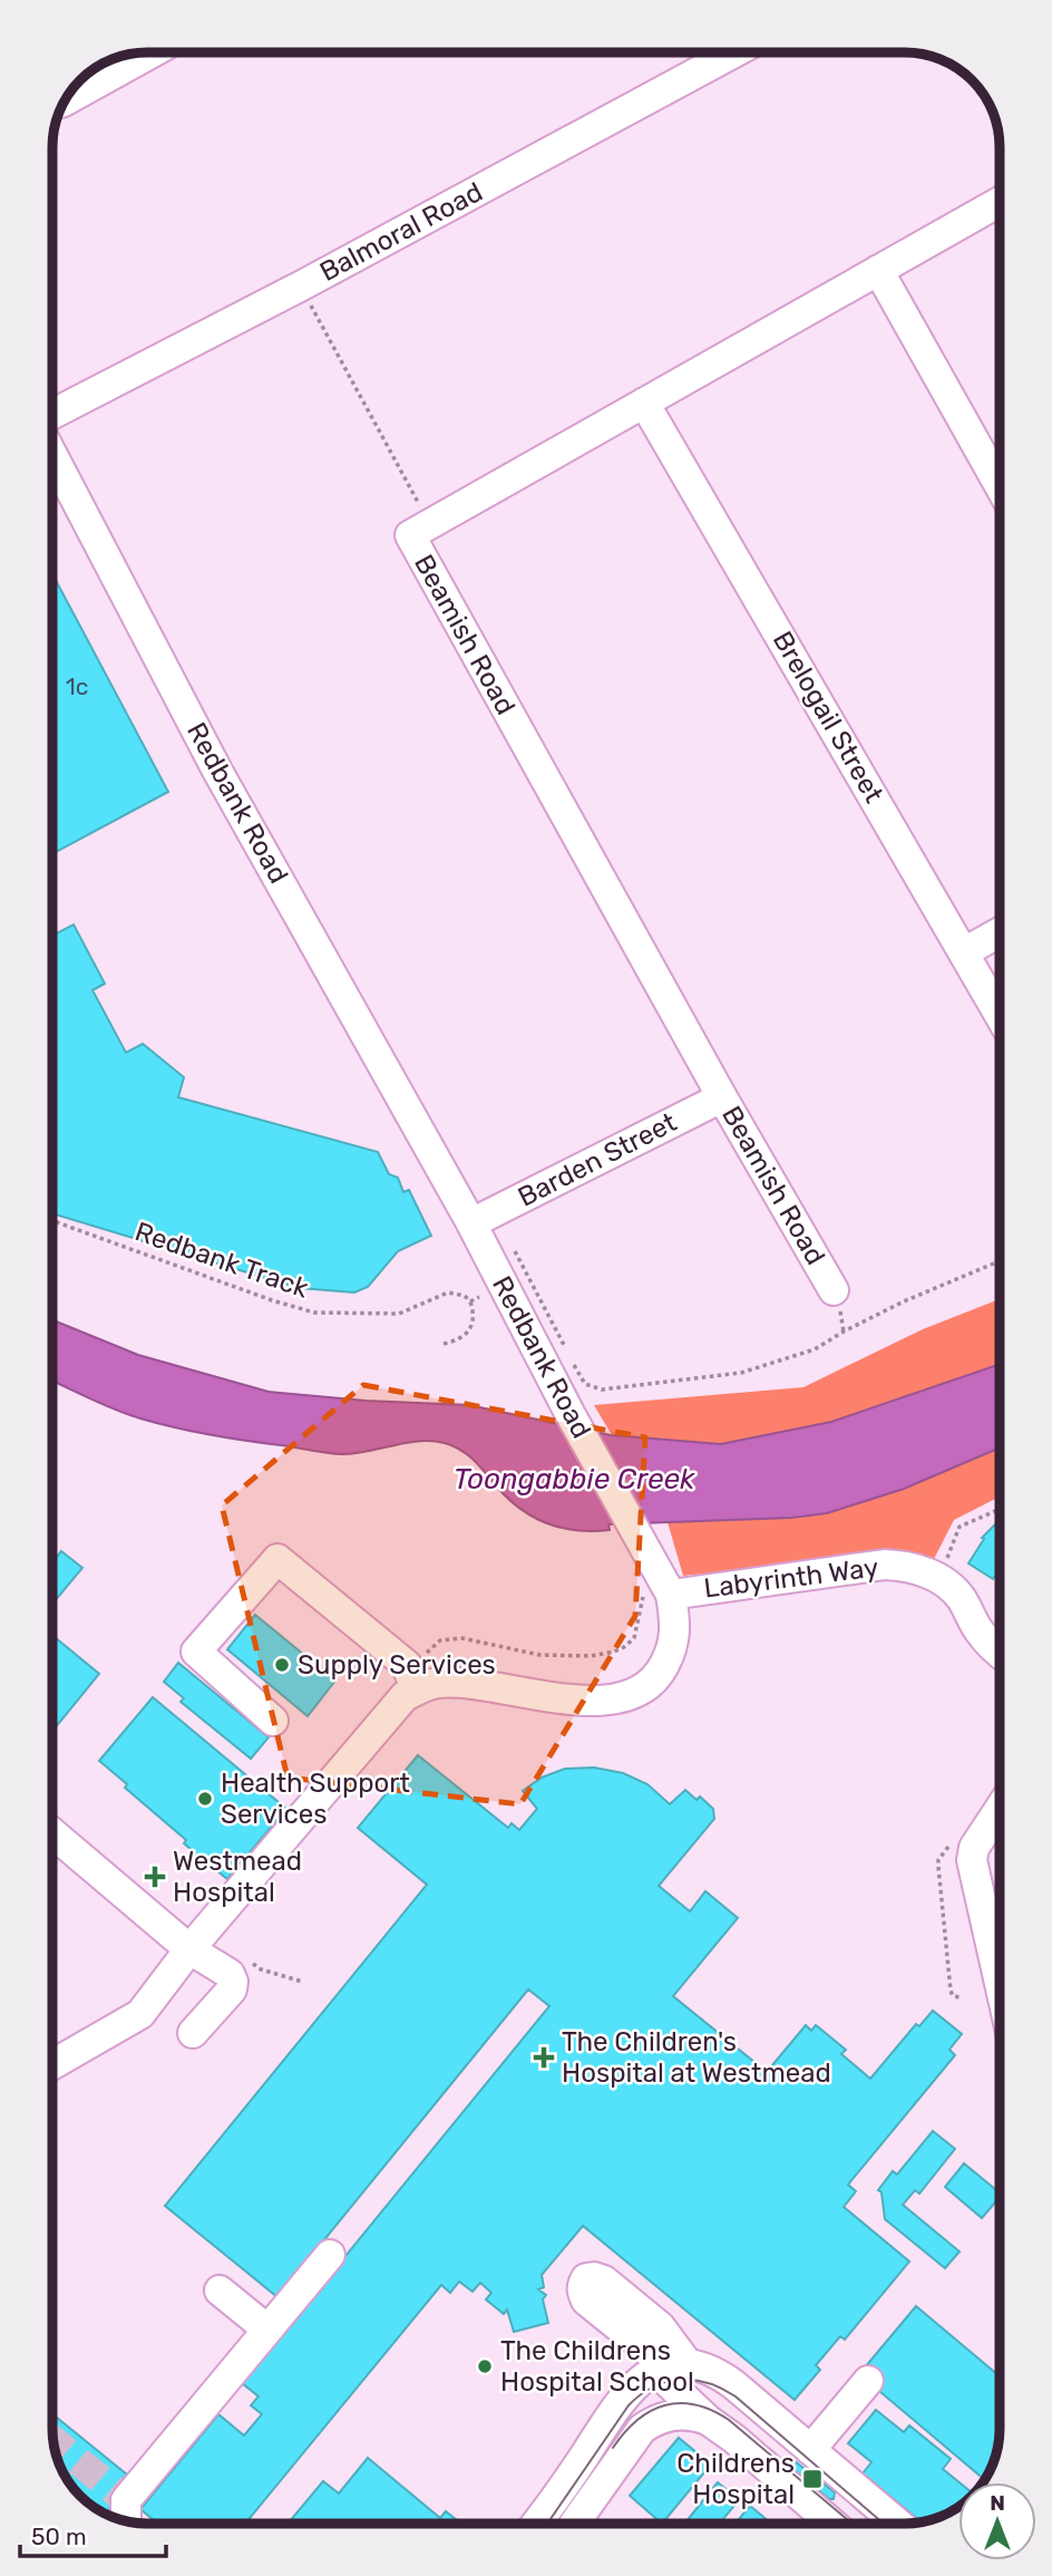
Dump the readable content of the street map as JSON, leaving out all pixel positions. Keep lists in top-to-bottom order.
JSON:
{
  "streets": {
    "street": [
      "Balmoral Road",
      "Beamish Road",
      "Brelogail Street",
      "Redbank Road",
      "Barden Street",
      "Labyrinth Way"
    ],
    "path": ["Redbank Track"]
  },
  "crossings": [
    ["Beamish Road", "Brelogail Street"],
    ["Beamish Road", "Barden Street"],
    ["Redbank Road", "Barden Street"],
    ["Redbank Road", "Labyrinth Way"]
  ],
  "water": ["Toongabbie Creek"],
  "places": {
    "other": ["Supply Services", "Health Support Services", "The Childrens Hospital School"],
    "health": ["Westmead Hospital", "The Children's Hospital at Westmead"],
    "transit": ["Childrens Hospital"]
  },
  "house_numbers": ["1c"],
  "scale_bar": "50 m",
  "north": "top"
}
